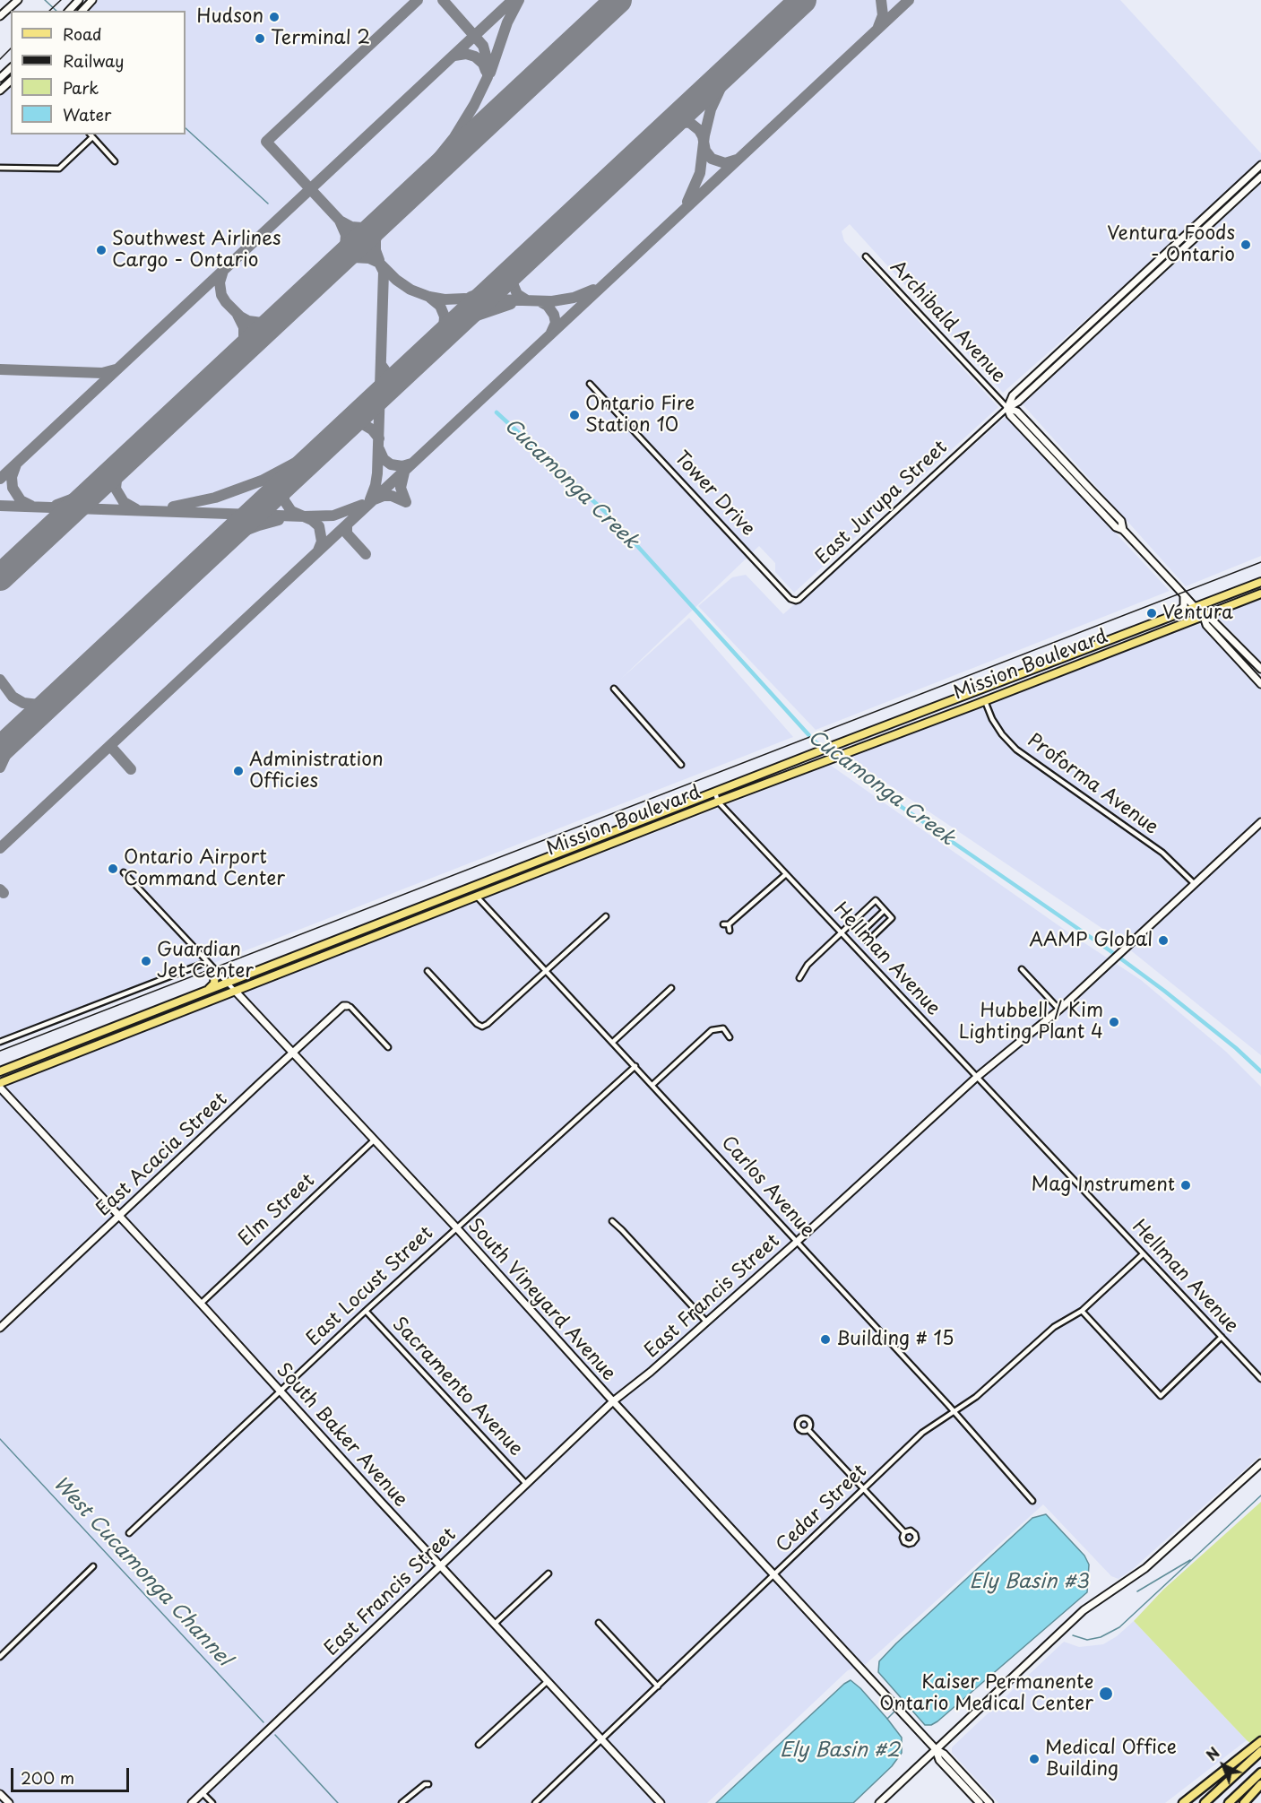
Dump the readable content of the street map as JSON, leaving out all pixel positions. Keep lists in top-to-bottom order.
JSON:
{
  "streets": {
    "main road": ["Mission Boulevard"],
    "street": [
      "Archibald Avenue",
      "Tower Drive",
      "East Jurupa Street",
      "Proforma Avenue",
      "Hellman Avenue",
      "East Acacia Street",
      "Carlos Avenue",
      "Elm Street",
      "East Locust Street",
      "East Francis Street",
      "South Vineyard Avenue",
      "Sacramento Avenue",
      "South Baker Avenue",
      "Cedar Street"
    ]
  },
  "crossings": [
    ["Archibald Avenue", "East Jurupa Street"],
    ["Archibald Avenue", "Mission Boulevard"],
    ["Tower Drive", "East Jurupa Street"],
    ["Mission Boulevard", "Proforma Avenue"],
    ["Mission Boulevard", "Hellman Avenue"],
    ["Mission Boulevard", "Carlos Avenue"],
    ["Mission Boulevard", "South Vineyard Avenue"],
    ["Proforma Avenue", "East Francis Street"],
    ["Hellman Avenue", "East Francis Street"],
    ["Hellman Avenue", "Cedar Street"],
    ["East Acacia Street", "South Vineyard Avenue"],
    ["East Acacia Street", "South Baker Avenue"],
    ["Carlos Avenue", "East Locust Street"],
    ["Carlos Avenue", "East Francis Street"],
    ["Carlos Avenue", "Cedar Street"],
    ["Elm Street", "South Vineyard Avenue"],
    ["Elm Street", "South Baker Avenue"],
    ["East Locust Street", "South Vineyard Avenue"],
    ["East Locust Street", "Sacramento Avenue"],
    ["East Locust Street", "South Baker Avenue"],
    ["East Francis Street", "South Vineyard Avenue"],
    ["East Francis Street", "Sacramento Avenue"],
    ["East Francis Street", "South Baker Avenue"],
    ["South Vineyard Avenue", "Cedar Street"],
    ["South Baker Avenue", "Cedar Street"]
  ],
  "water": [
    "Cucamonga Creek",
    "West Cucamonga Channel",
    "Ely Basin #3",
    "Ely Basin #2"
  ],
  "places": [
    "Hudson",
    "Terminal 2",
    "Ventura Foods - Ontario",
    "Southwest Airlines Cargo - Ontario",
    "Ontario Fire Station 10",
    "Ventura",
    "Administration Officies",
    "Ontario Airport Command Center",
    "AAMP Global",
    "Guardian Jet Center",
    "Hubbell / Kim Lighting Plant 4",
    "Mag Instrument",
    "Building # 15",
    "Kaiser Permanente Ontario Medical Center",
    "Medical Office Building"
  ],
  "legend": [
    "Road",
    "Railway",
    "Park",
    "Water"
  ],
  "scale_bar": "200 m",
  "north": "top left"
}
